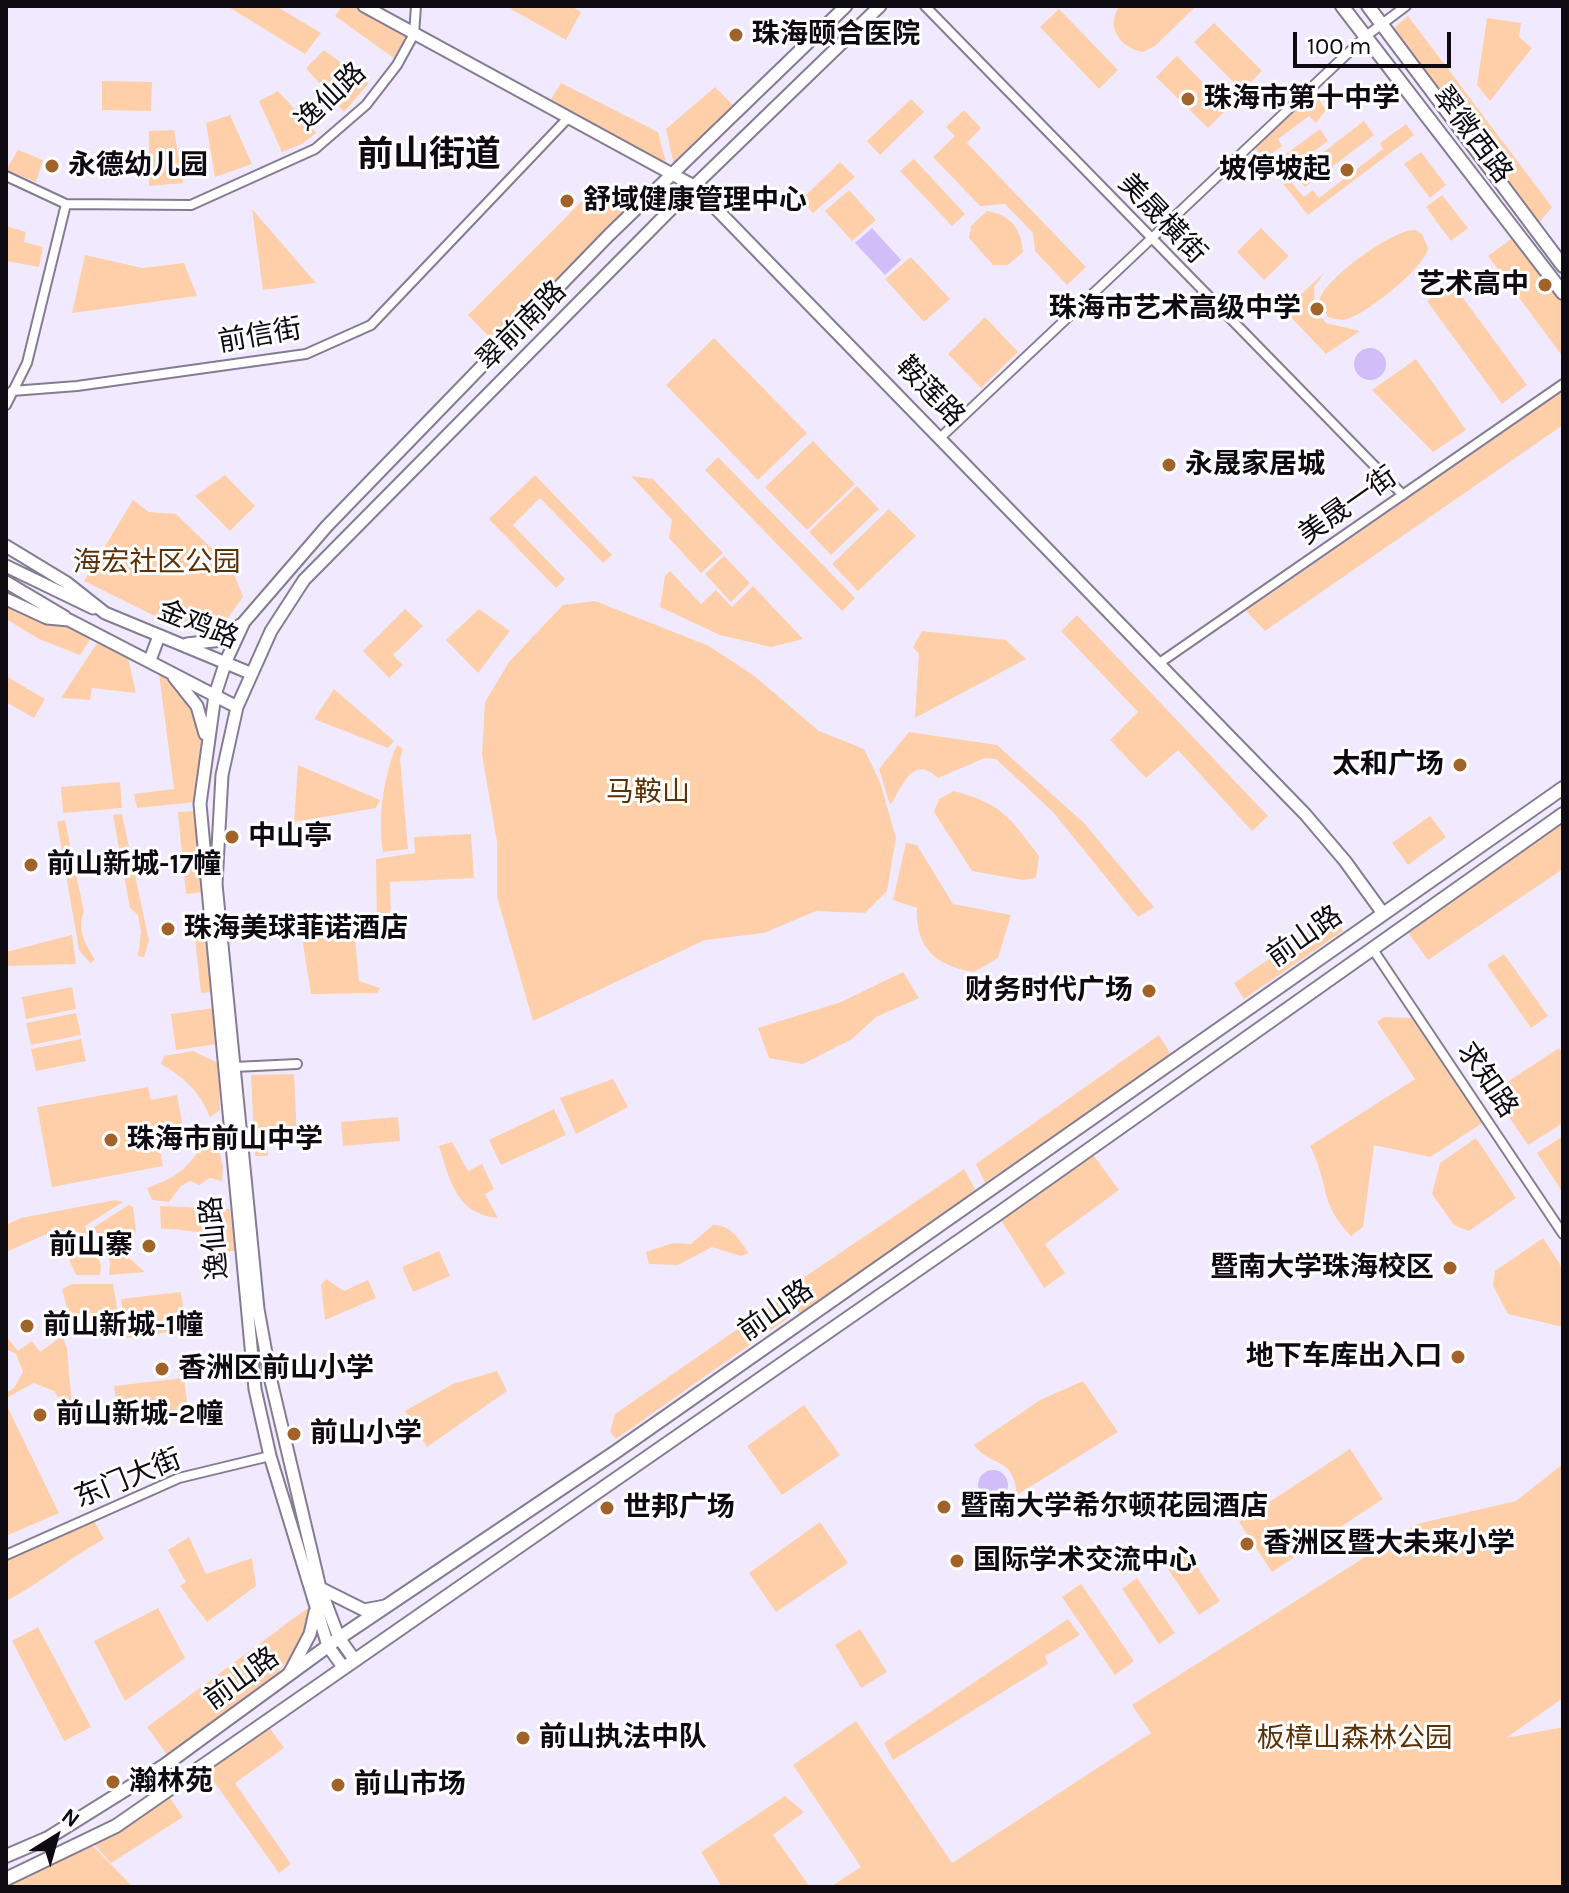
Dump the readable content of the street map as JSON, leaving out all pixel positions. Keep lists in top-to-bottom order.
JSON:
{
  "streets": {
    "main road": [
      "逸仙路",
      "翠微西路",
      "翠前南路",
      "鞍莲路",
      "金鸡路",
      "前山路"
    ],
    "street": [
      "美晟橫街",
      "前信街",
      "美晟一街",
      "求知路",
      "东门大街"
    ]
  },
  "crossings": [
    ["逸仙路", "翠前南路"],
    ["逸仙路", "鞍莲路"],
    ["逸仙路", "金鸡路"],
    ["逸仙路", "前山路"],
    ["逸仙路", "东门大街"],
    ["美晟橫街", "美晟一街"],
    ["翠前南路", "鞍莲路"],
    ["翠前南路", "金鸡路"],
    ["前信街", "鞍莲路"],
    ["鞍莲路", "美晟一街"],
    ["鞍莲路", "前山路"],
    ["前山路", "求知路"]
  ],
  "districts": ["前山街道"],
  "parks": ["海宏社区公园", "马鞍山", "板樟山森林公园"],
  "places": [
    "珠海颐合医院",
    "珠海市第十中学",
    "永德幼儿园",
    "坡停坡起",
    "舒域健康管理中心",
    "艺术高中",
    "珠海市艺术高级中学",
    "永晟家居城",
    "太和广场",
    "中山亭",
    "前山新城-17幢",
    "珠海美球菲诺酒店",
    "财务时代广场",
    "珠海市前山中学",
    "前山寨",
    "暨南大学珠海校区",
    "前山新城-1幢",
    "地下车库出入口",
    "香洲区前山小学",
    "前山新城-2幢",
    "前山小学",
    "暨南大学希尔顿花园酒店",
    "世邦广场",
    "香洲区暨大未来小学",
    "国际学术交流中心",
    "前山执法中队",
    "瀚林苑",
    "前山市场"
  ],
  "scale_bar": "100 m",
  "north": "top right"
}
